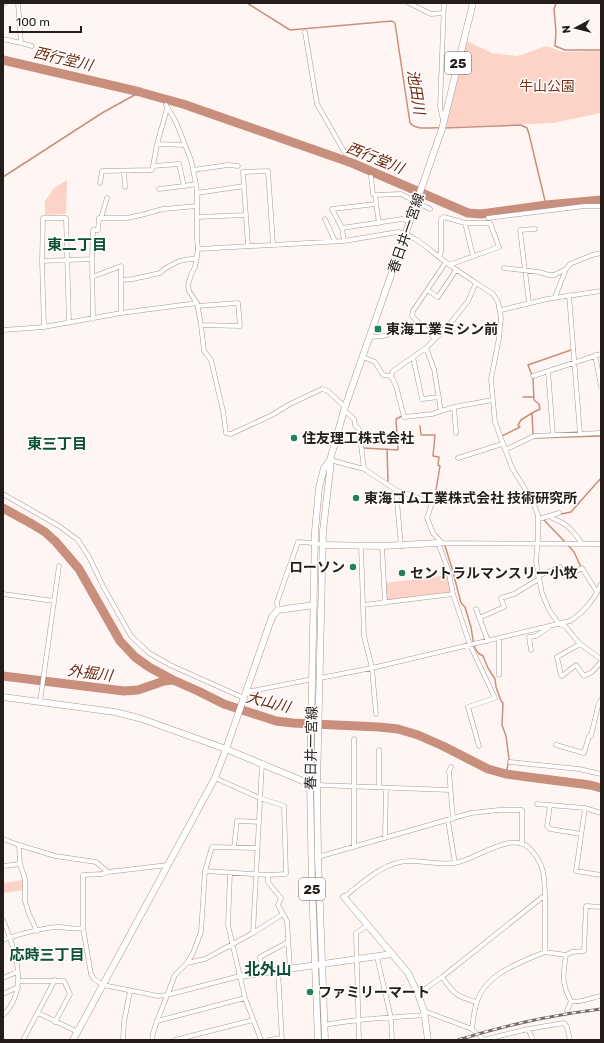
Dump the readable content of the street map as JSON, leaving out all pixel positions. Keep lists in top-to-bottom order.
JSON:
{
  "streets": {
    "main road": ["25", "春日井一宮線"]
  },
  "districts": [
    "東二丁目",
    "東三丁目",
    "応時三丁目",
    "北外山"
  ],
  "water": [
    "西行堂川",
    "池田川",
    "外掘川",
    "大山川"
  ],
  "parks": ["牛山公園"],
  "places": {
    "transit": ["東海工業ミシン前"],
    "other": [
      "住友理工株式会社",
      "東海ゴム工業株式会社 技術研究所",
      "ローソン",
      "セントラルマンスリー小牧",
      "ファミリーマート"
    ]
  },
  "scale_bar": "100 m",
  "north": "left"
}
